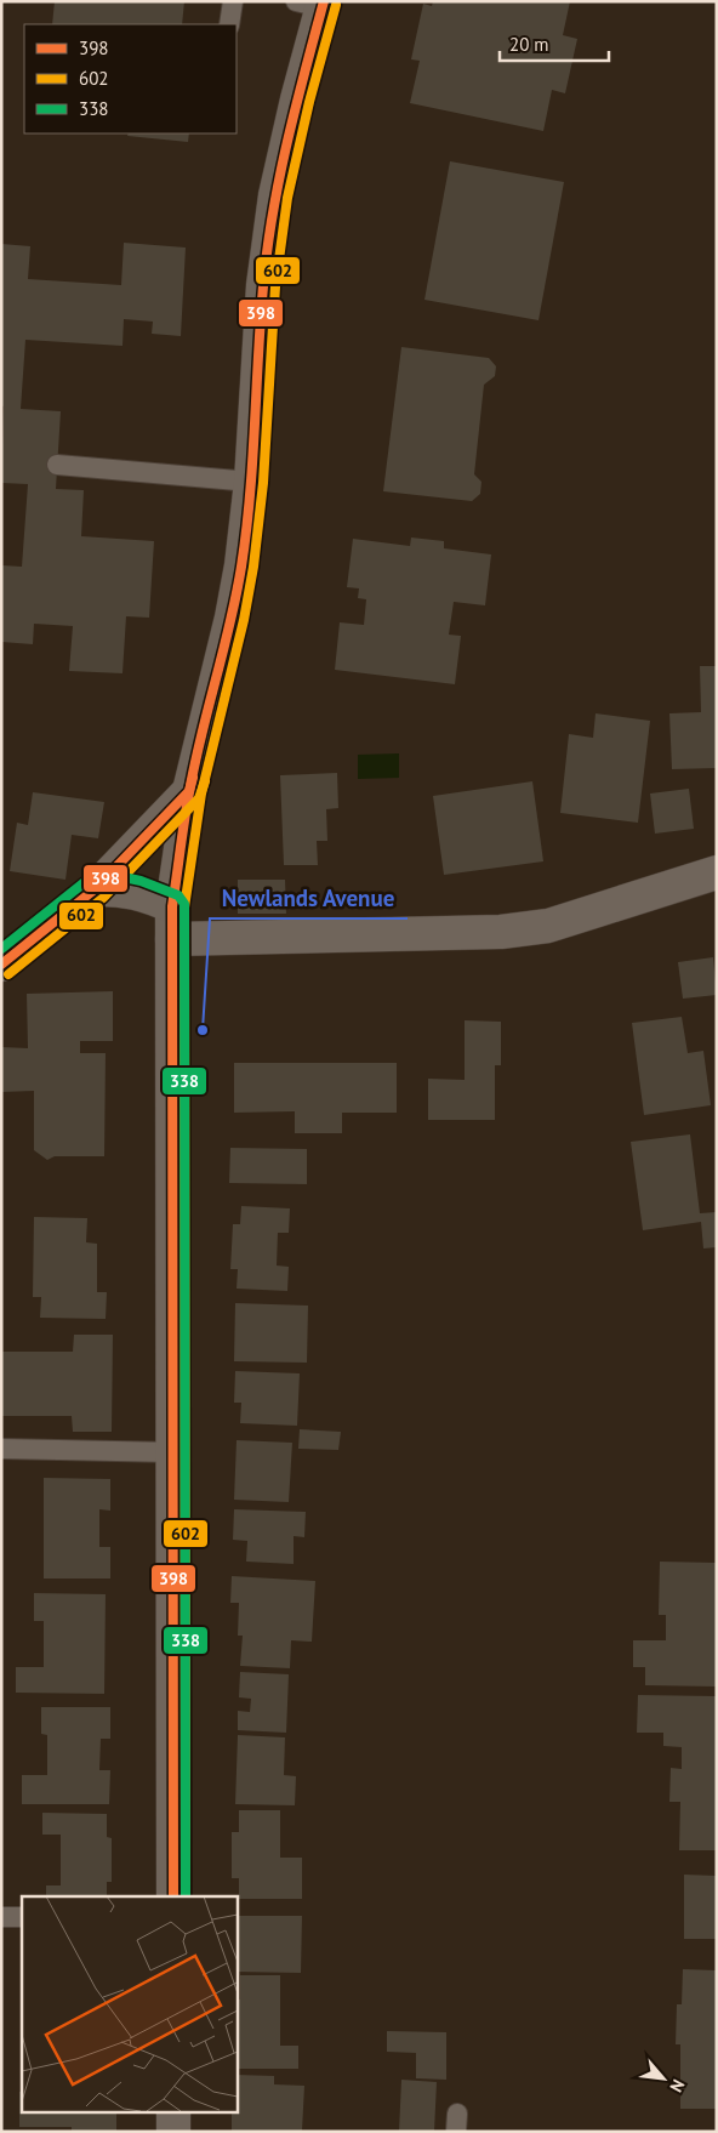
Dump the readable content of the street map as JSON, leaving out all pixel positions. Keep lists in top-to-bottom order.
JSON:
{
  "places": ["Newlands Avenue"],
  "lines": ["transit line 398", "transit line 602", "transit line 338"],
  "legend": ["398", "602", "338"],
  "scale_bar": "20 m",
  "north": "bottom right"
}
